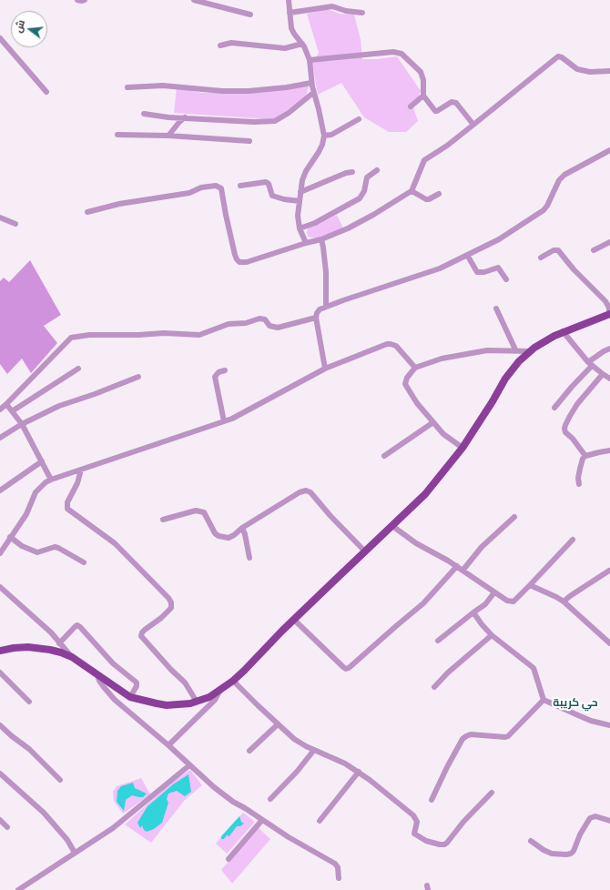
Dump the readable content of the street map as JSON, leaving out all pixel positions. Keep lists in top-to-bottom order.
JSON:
{
  "districts": ["حي كريبة"],
  "north": "left"
}
